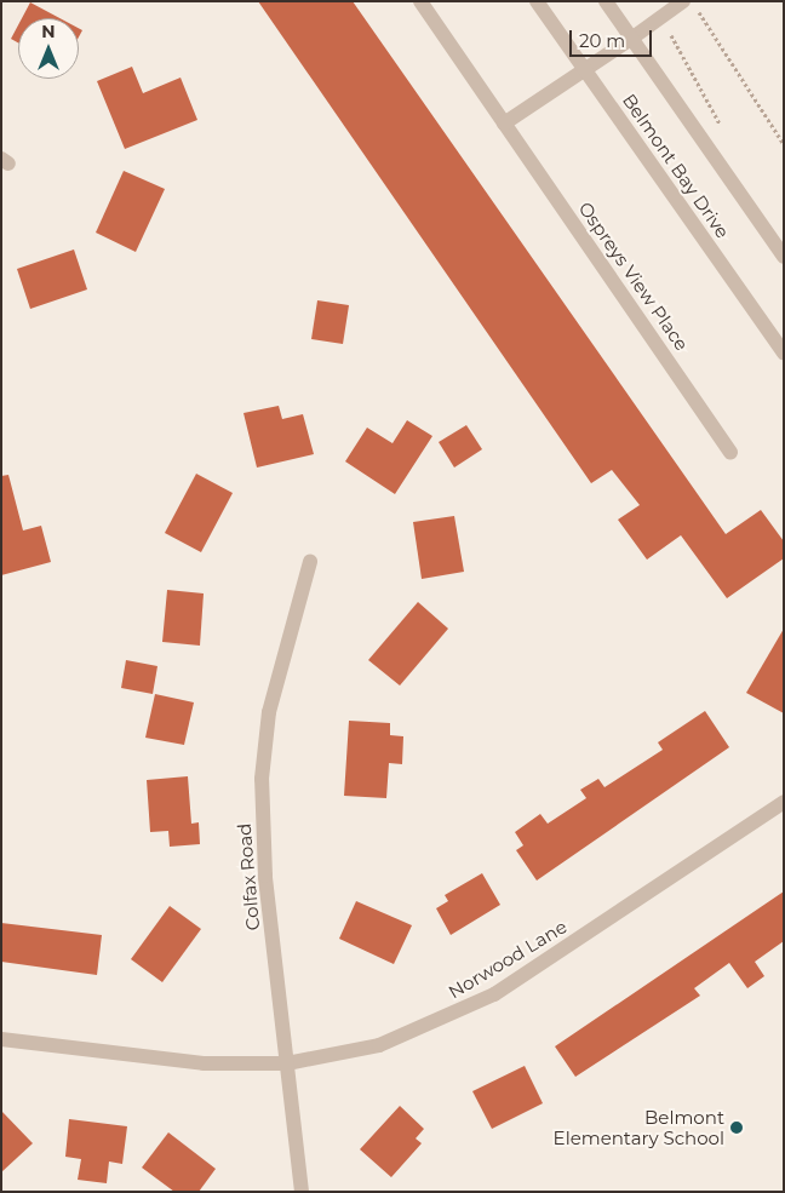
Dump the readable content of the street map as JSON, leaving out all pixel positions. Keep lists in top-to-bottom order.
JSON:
{
  "streets": {
    "street": [
      "Belmont Bay Drive",
      "Ospreys View Place",
      "Colfax Road",
      "Norwood Lane"
    ]
  },
  "crossings": [
    ["Colfax Road", "Norwood Lane"]
  ],
  "places": ["Belmont Elementary School"],
  "scale_bar": "20 m",
  "north": "top"
}
